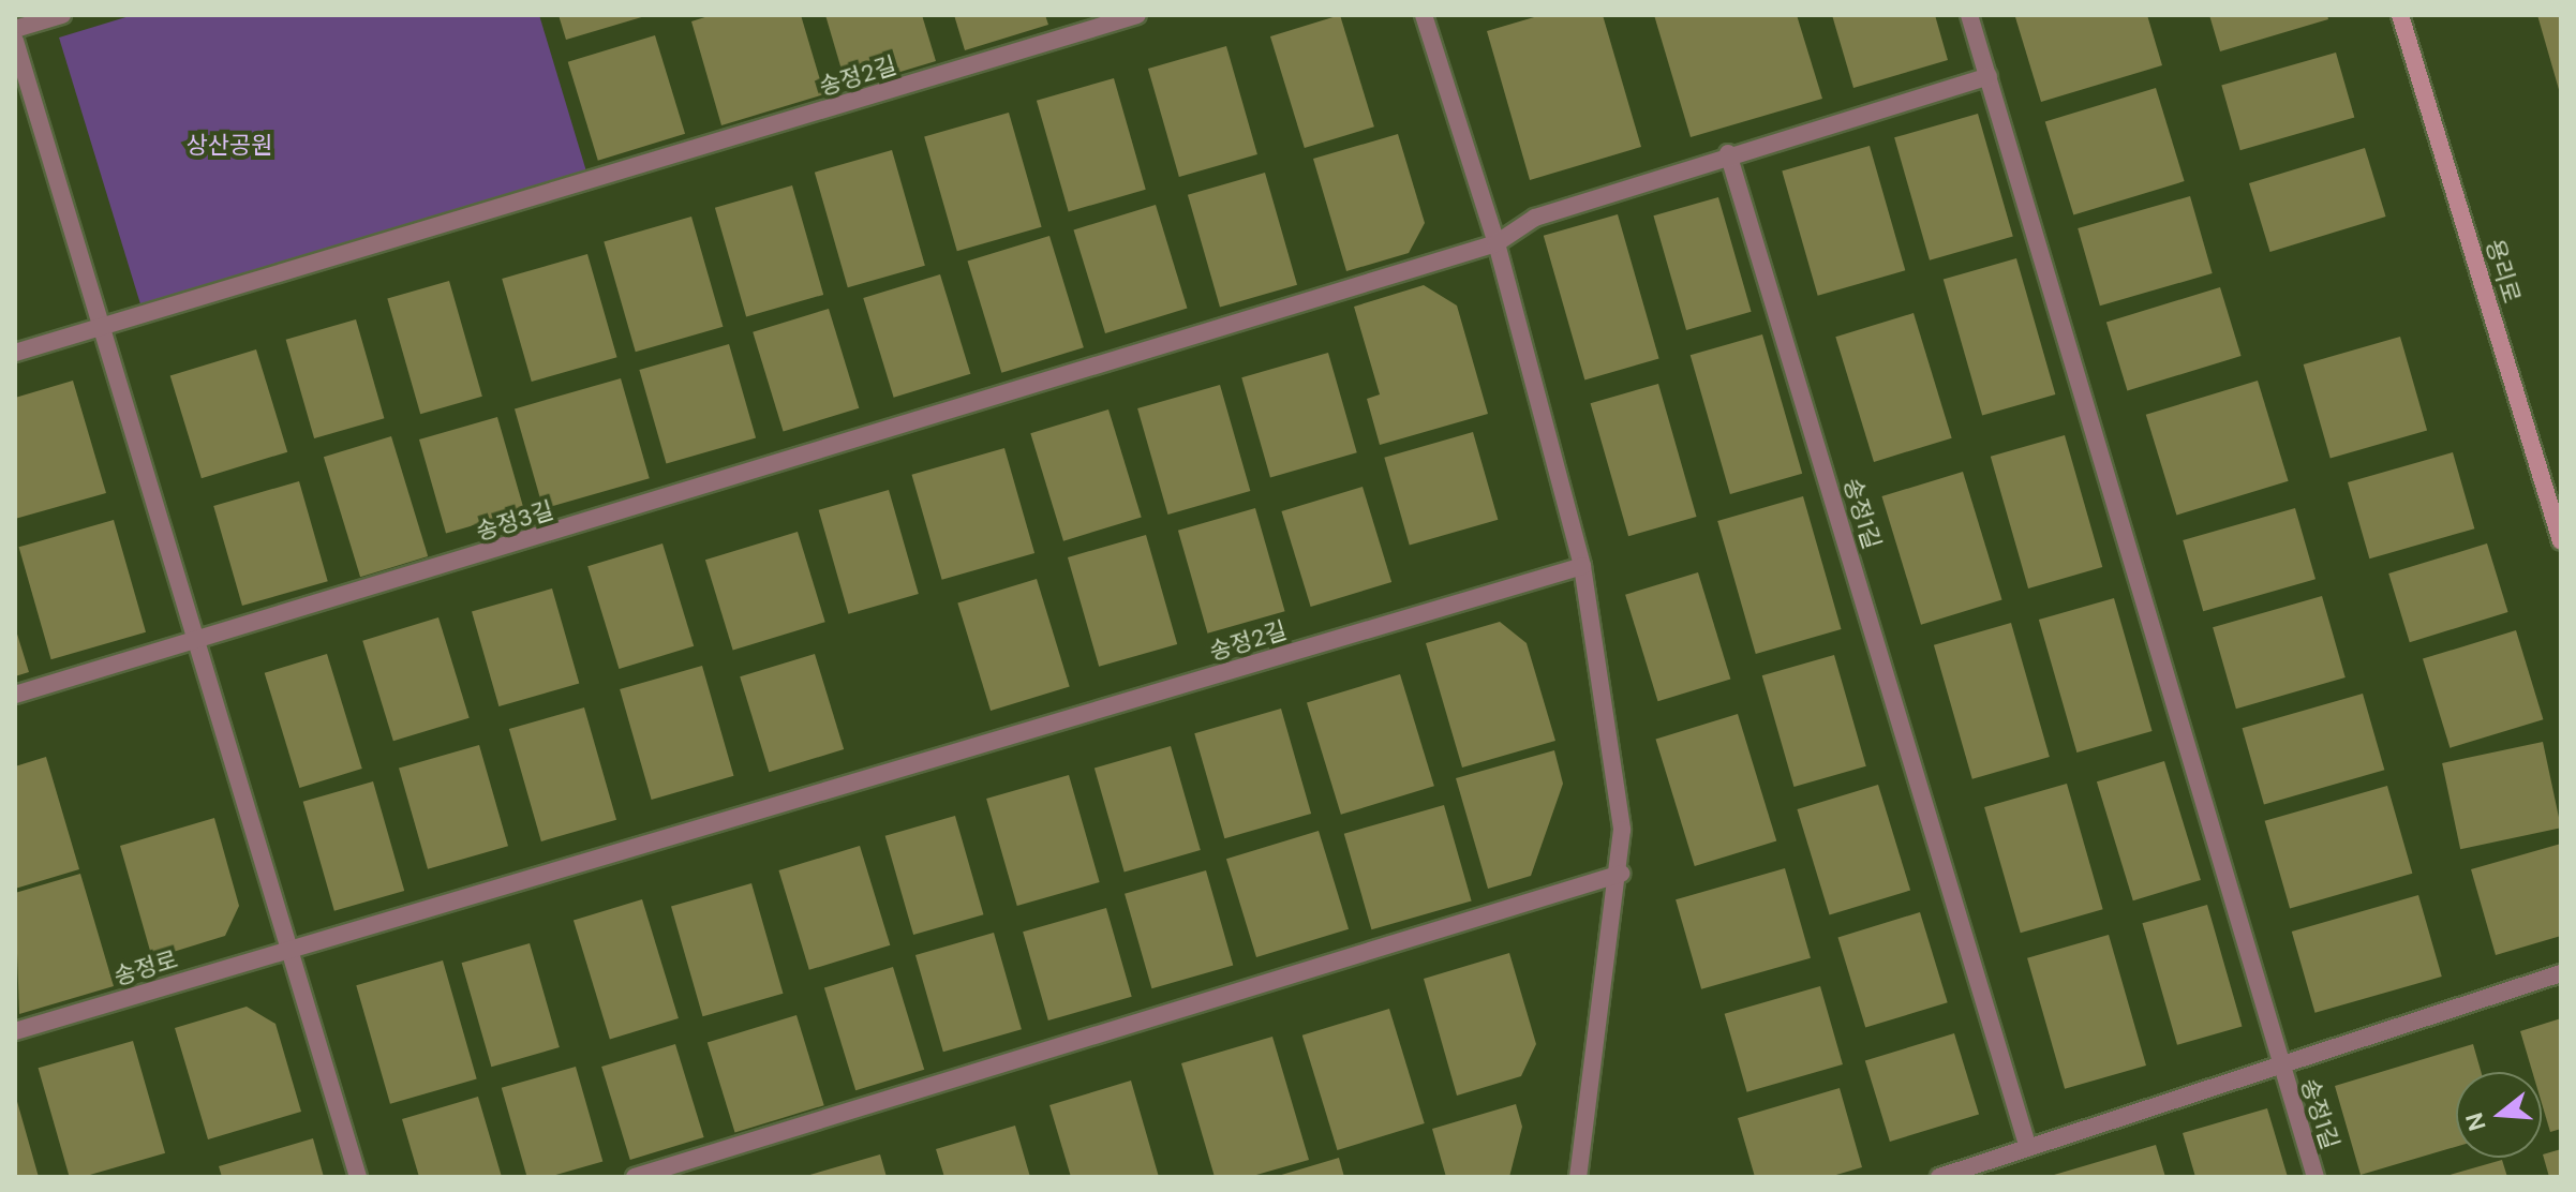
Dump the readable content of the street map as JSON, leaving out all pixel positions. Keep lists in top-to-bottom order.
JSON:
{
  "streets": {
    "street": [
      "송정2길",
      "용리로",
      "송정1길",
      "송정3길",
      "송정로"
    ]
  },
  "crossings": [
    ["송정2길", "송정로"]
  ],
  "parks": ["상산공원"],
  "north": "left"
}
